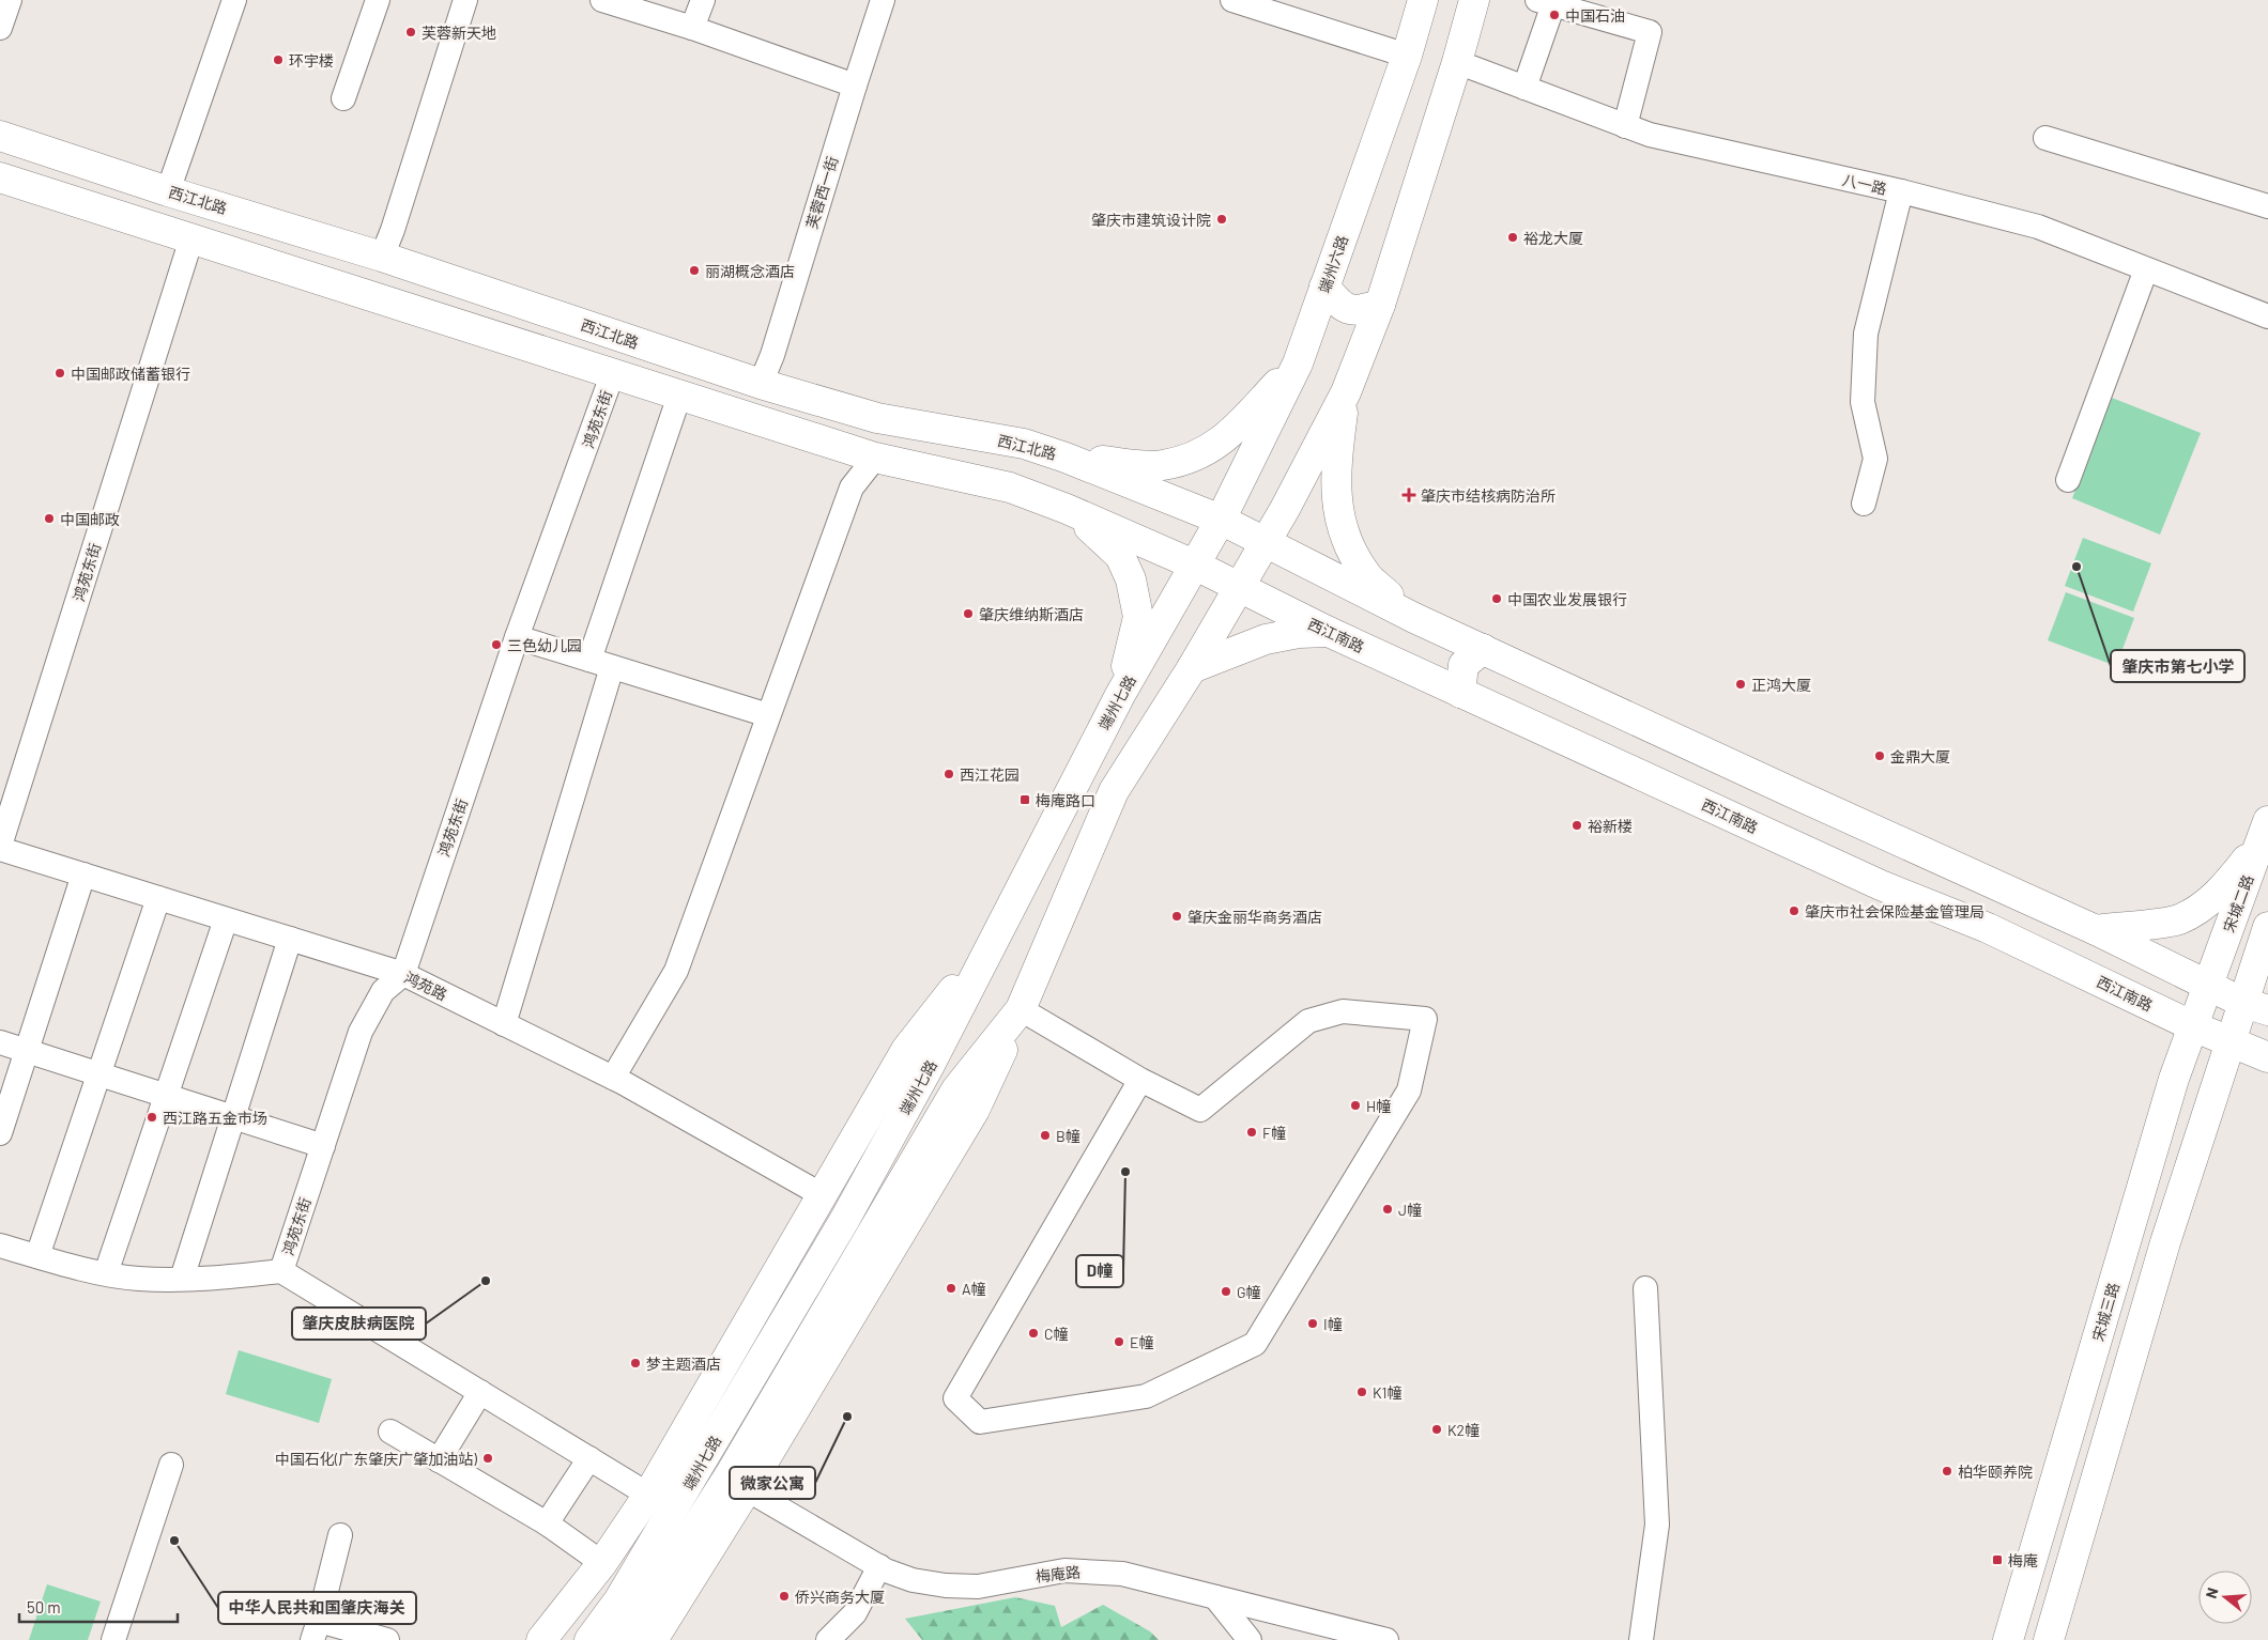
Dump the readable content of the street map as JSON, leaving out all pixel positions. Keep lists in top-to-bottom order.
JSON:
{
  "streets": {
    "main road": [
      "西江北路",
      "端州六路",
      "西江南路",
      "端州七路",
      "宋城二路",
      "宋城三路"
    ],
    "street": [
      "八一路",
      "芙蓉西一街",
      "鸿苑东街",
      "鸿苑路",
      "梅庵路"
    ]
  },
  "crossings": [
    ["芙蓉西一街", "西江北路"],
    ["西江北路", "端州六路"],
    ["西江北路", "端州七路"],
    ["端州六路", "端州七路"],
    ["鸿苑东街", "鸿苑路"],
    ["西江南路", "端州七路"],
    ["西江南路", "宋城三路"],
    ["宋城二路", "宋城三路"]
  ],
  "places": {
    "other": [
      "中国石油",
      "芙蓉新天地",
      "环宇楼",
      "肇庆市建筑设计院",
      "裕龙大厦",
      "丽湖概念酒店",
      "中国邮政储蓄银行",
      "中国邮政",
      "肇庆市第七小学",
      "中国农业发展银行",
      "肇庆维纳斯酒店",
      "三色幼儿园",
      "正鸿大厦",
      "金鼎大厦",
      "西江花园",
      "裕新楼",
      "肇庆市社会保险基金管理局",
      "肇庆金丽华商务酒店",
      "H幢",
      "西江路五金市场",
      "F幢",
      "B幢",
      "D幢",
      "J幢",
      "肇庆皮肤病医院",
      "A幢",
      "G幢",
      "I幢",
      "C幢",
      "E幢",
      "梦主题酒店",
      "K1幢",
      "微家公寓",
      "K2幢",
      "中国石化(广东肇庆广肇加油站)",
      "柏华颐养院",
      "中华人民共和国肇庆海关",
      "侨兴商务大厦"
    ],
    "health": ["肇庆市结核病防治所"],
    "transit": ["梅庵路口", "梅庵"]
  },
  "scale_bar": "50 m",
  "north": "left"
}
